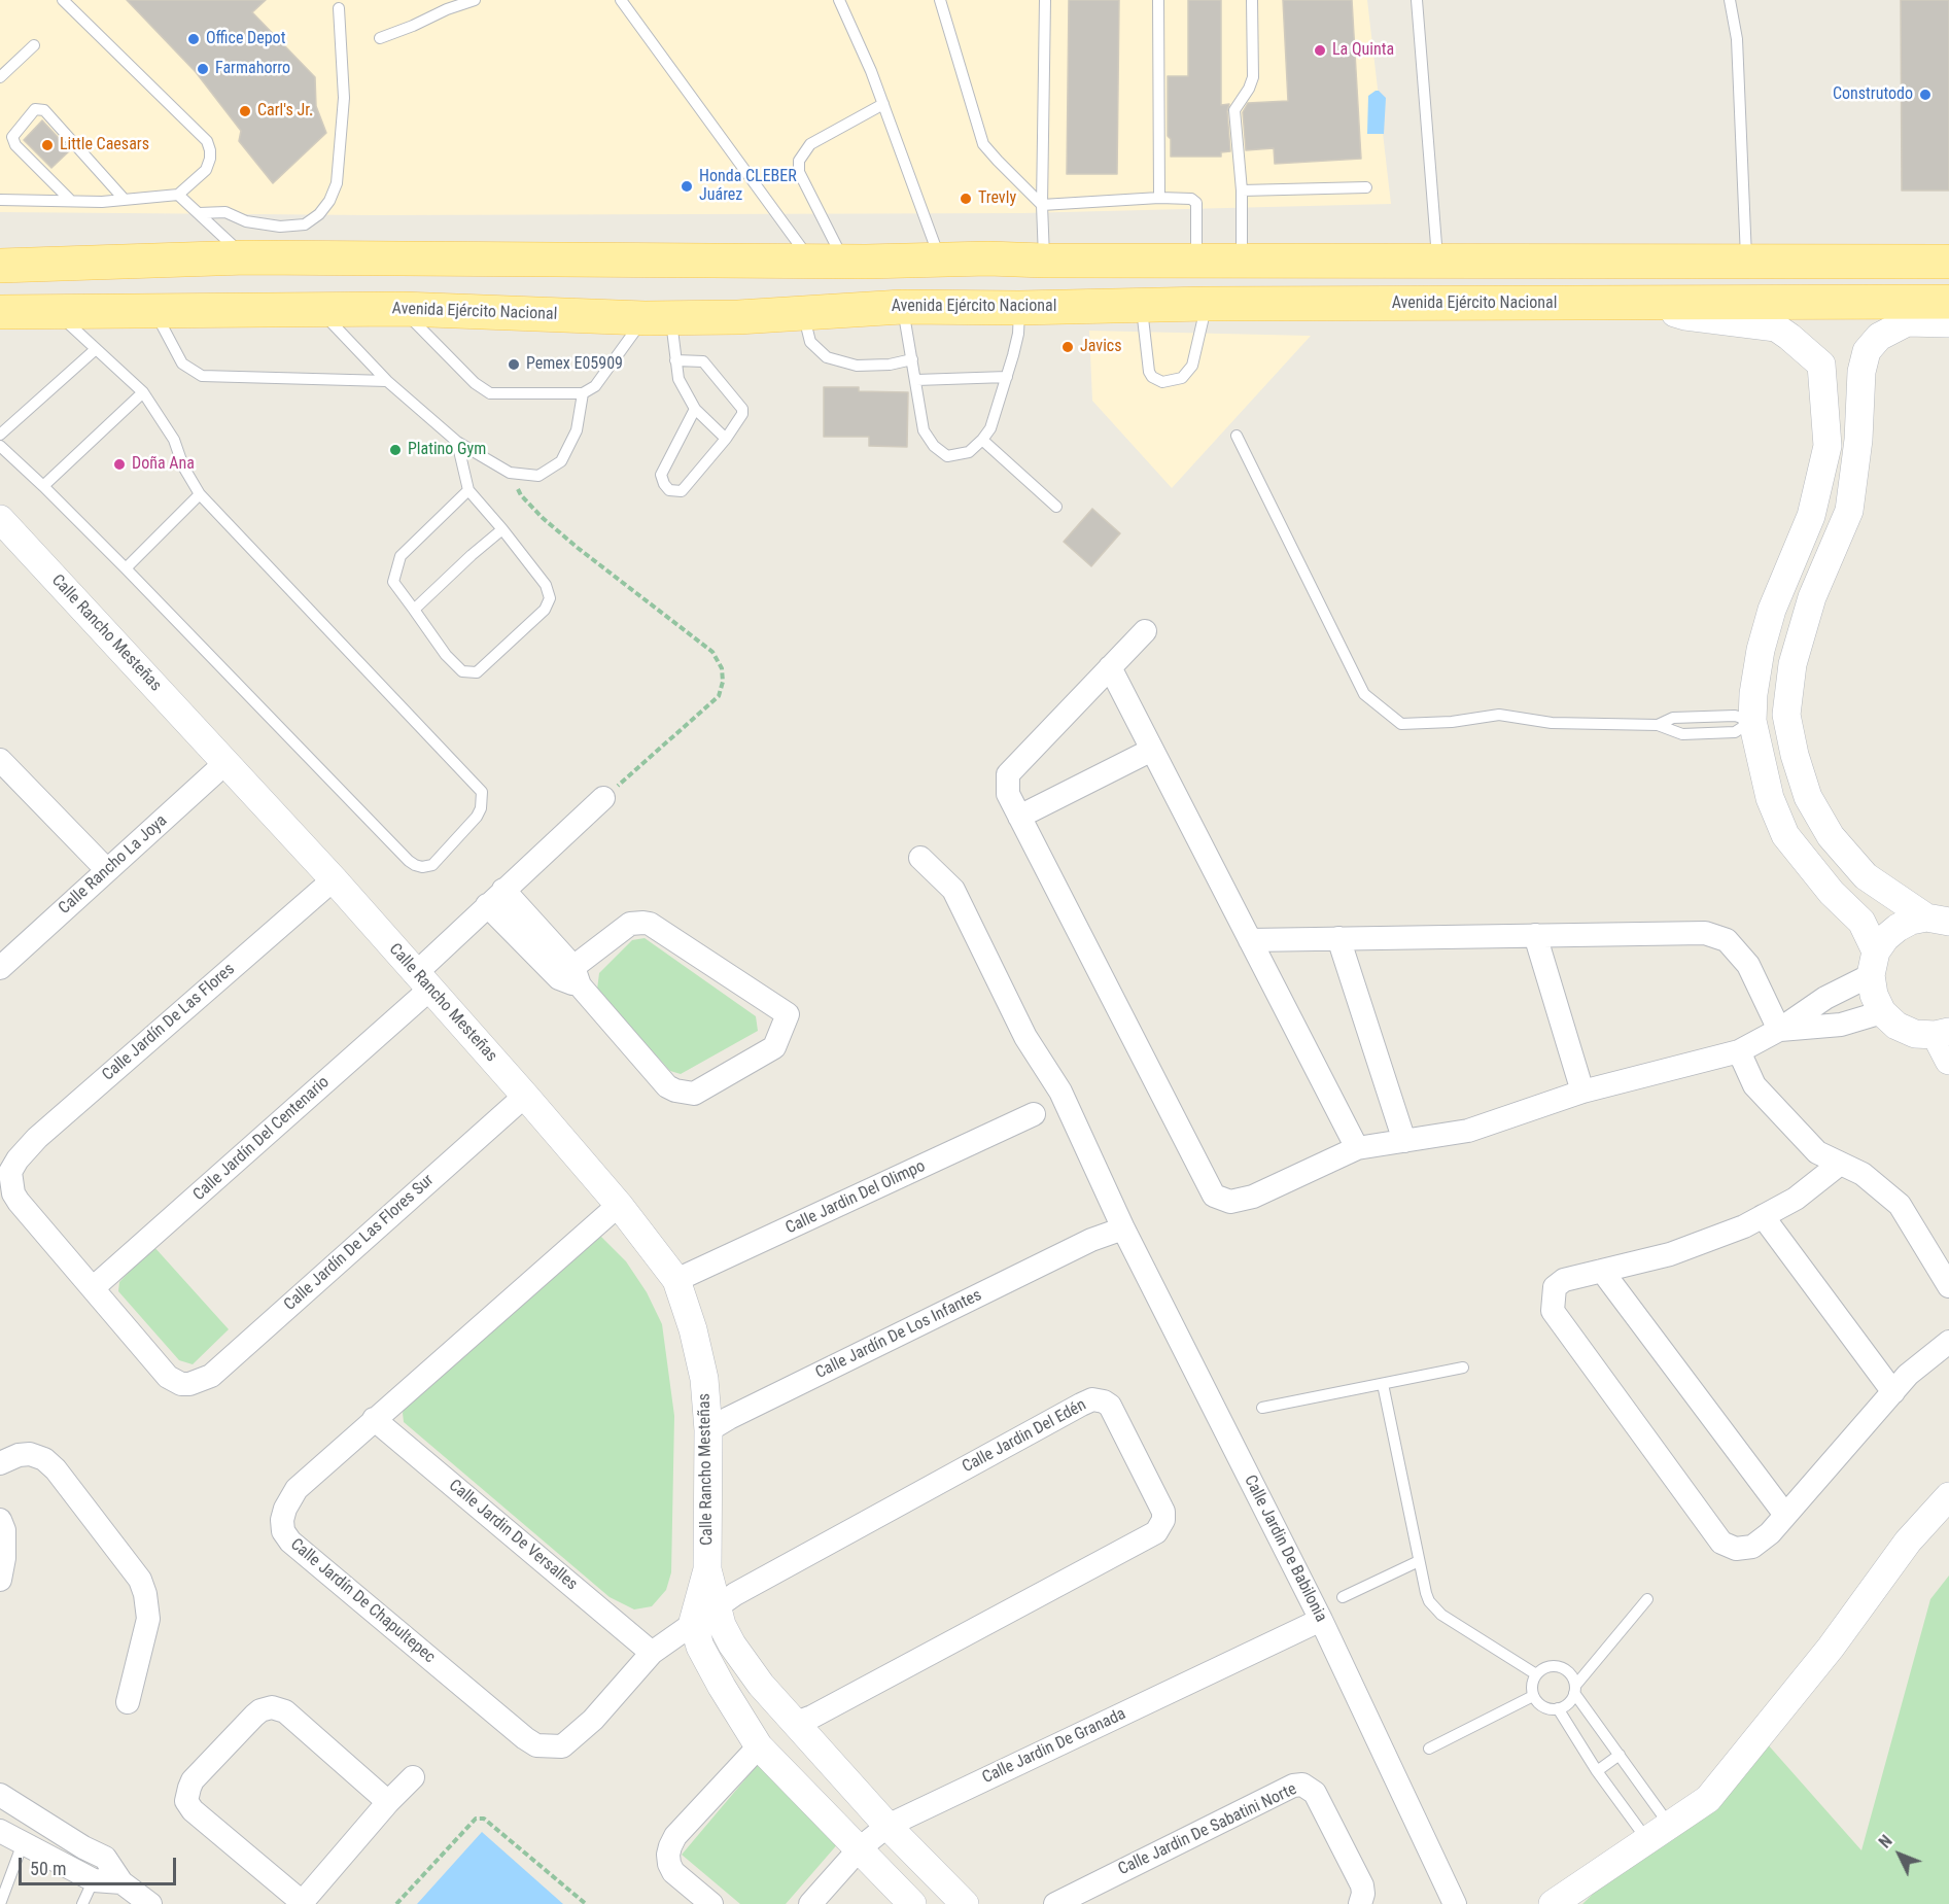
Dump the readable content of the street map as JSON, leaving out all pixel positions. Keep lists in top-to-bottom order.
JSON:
{
  "streets": {
    "main road": ["Avenida Ejército Nacional"],
    "street": [
      "Calle Rancho Mesteñas",
      "Calle Rancho La Joya",
      "Calle Jardín De Las Flores",
      "Calle Jardín Del Centenario",
      "Calle Jardin Del Olimpo",
      "Calle Jardín De Las Flores Sur",
      "Calle Jardín De Los Infantes",
      "Calle Jardin Del Edén",
      "Calle Jardin De Versalles",
      "Calle Jardin De Babilonia",
      "Calle Jardín De Chapultepec",
      "Calle Jardin De Granada",
      "Calle Jardin De Sabatini Norte"
    ]
  },
  "crossings": [
    ["Calle Rancho Mesteñas", "Calle Rancho La Joya"],
    ["Calle Rancho Mesteñas", "Calle Jardín De Las Flores"],
    ["Calle Rancho Mesteñas", "Calle Jardín Del Centenario"],
    ["Calle Rancho Mesteñas", "Calle Jardin Del Olimpo"],
    ["Calle Rancho Mesteñas", "Calle Jardín De Las Flores Sur"],
    ["Calle Rancho Mesteñas", "Calle Jardín De Los Infantes"],
    ["Calle Rancho Mesteñas", "Calle Jardin Del Edén"],
    ["Calle Rancho Mesteñas", "Calle Jardín De Chapultepec"],
    ["Calle Rancho Mesteñas", "Calle Jardin De Granada"],
    ["Calle Jardín De Las Flores", "Calle Jardín Del Centenario"],
    ["Calle Jardín De Las Flores", "Calle Jardín De Las Flores Sur"],
    ["Calle Jardín Del Centenario", "Calle Jardín De Las Flores Sur"],
    ["Calle Jardín De Los Infantes", "Calle Jardin De Babilonia"],
    ["Calle Jardin Del Edén", "Calle Jardín De Chapultepec"],
    ["Calle Jardin De Versalles", "Calle Jardín De Chapultepec"],
    ["Calle Jardin De Babilonia", "Calle Jardin De Granada"]
  ],
  "places": [
    "Office Depot",
    "La Quinta",
    "Farmahorro",
    "Construtodo",
    "Carl's Jr.",
    "Little Caesars",
    "Honda CLEBER Juárez",
    "Trevly",
    "Javics",
    "Pemex E05909",
    "Platino Gym",
    "Doña Ana"
  ],
  "scale_bar": "50 m",
  "north": "top left"
}
